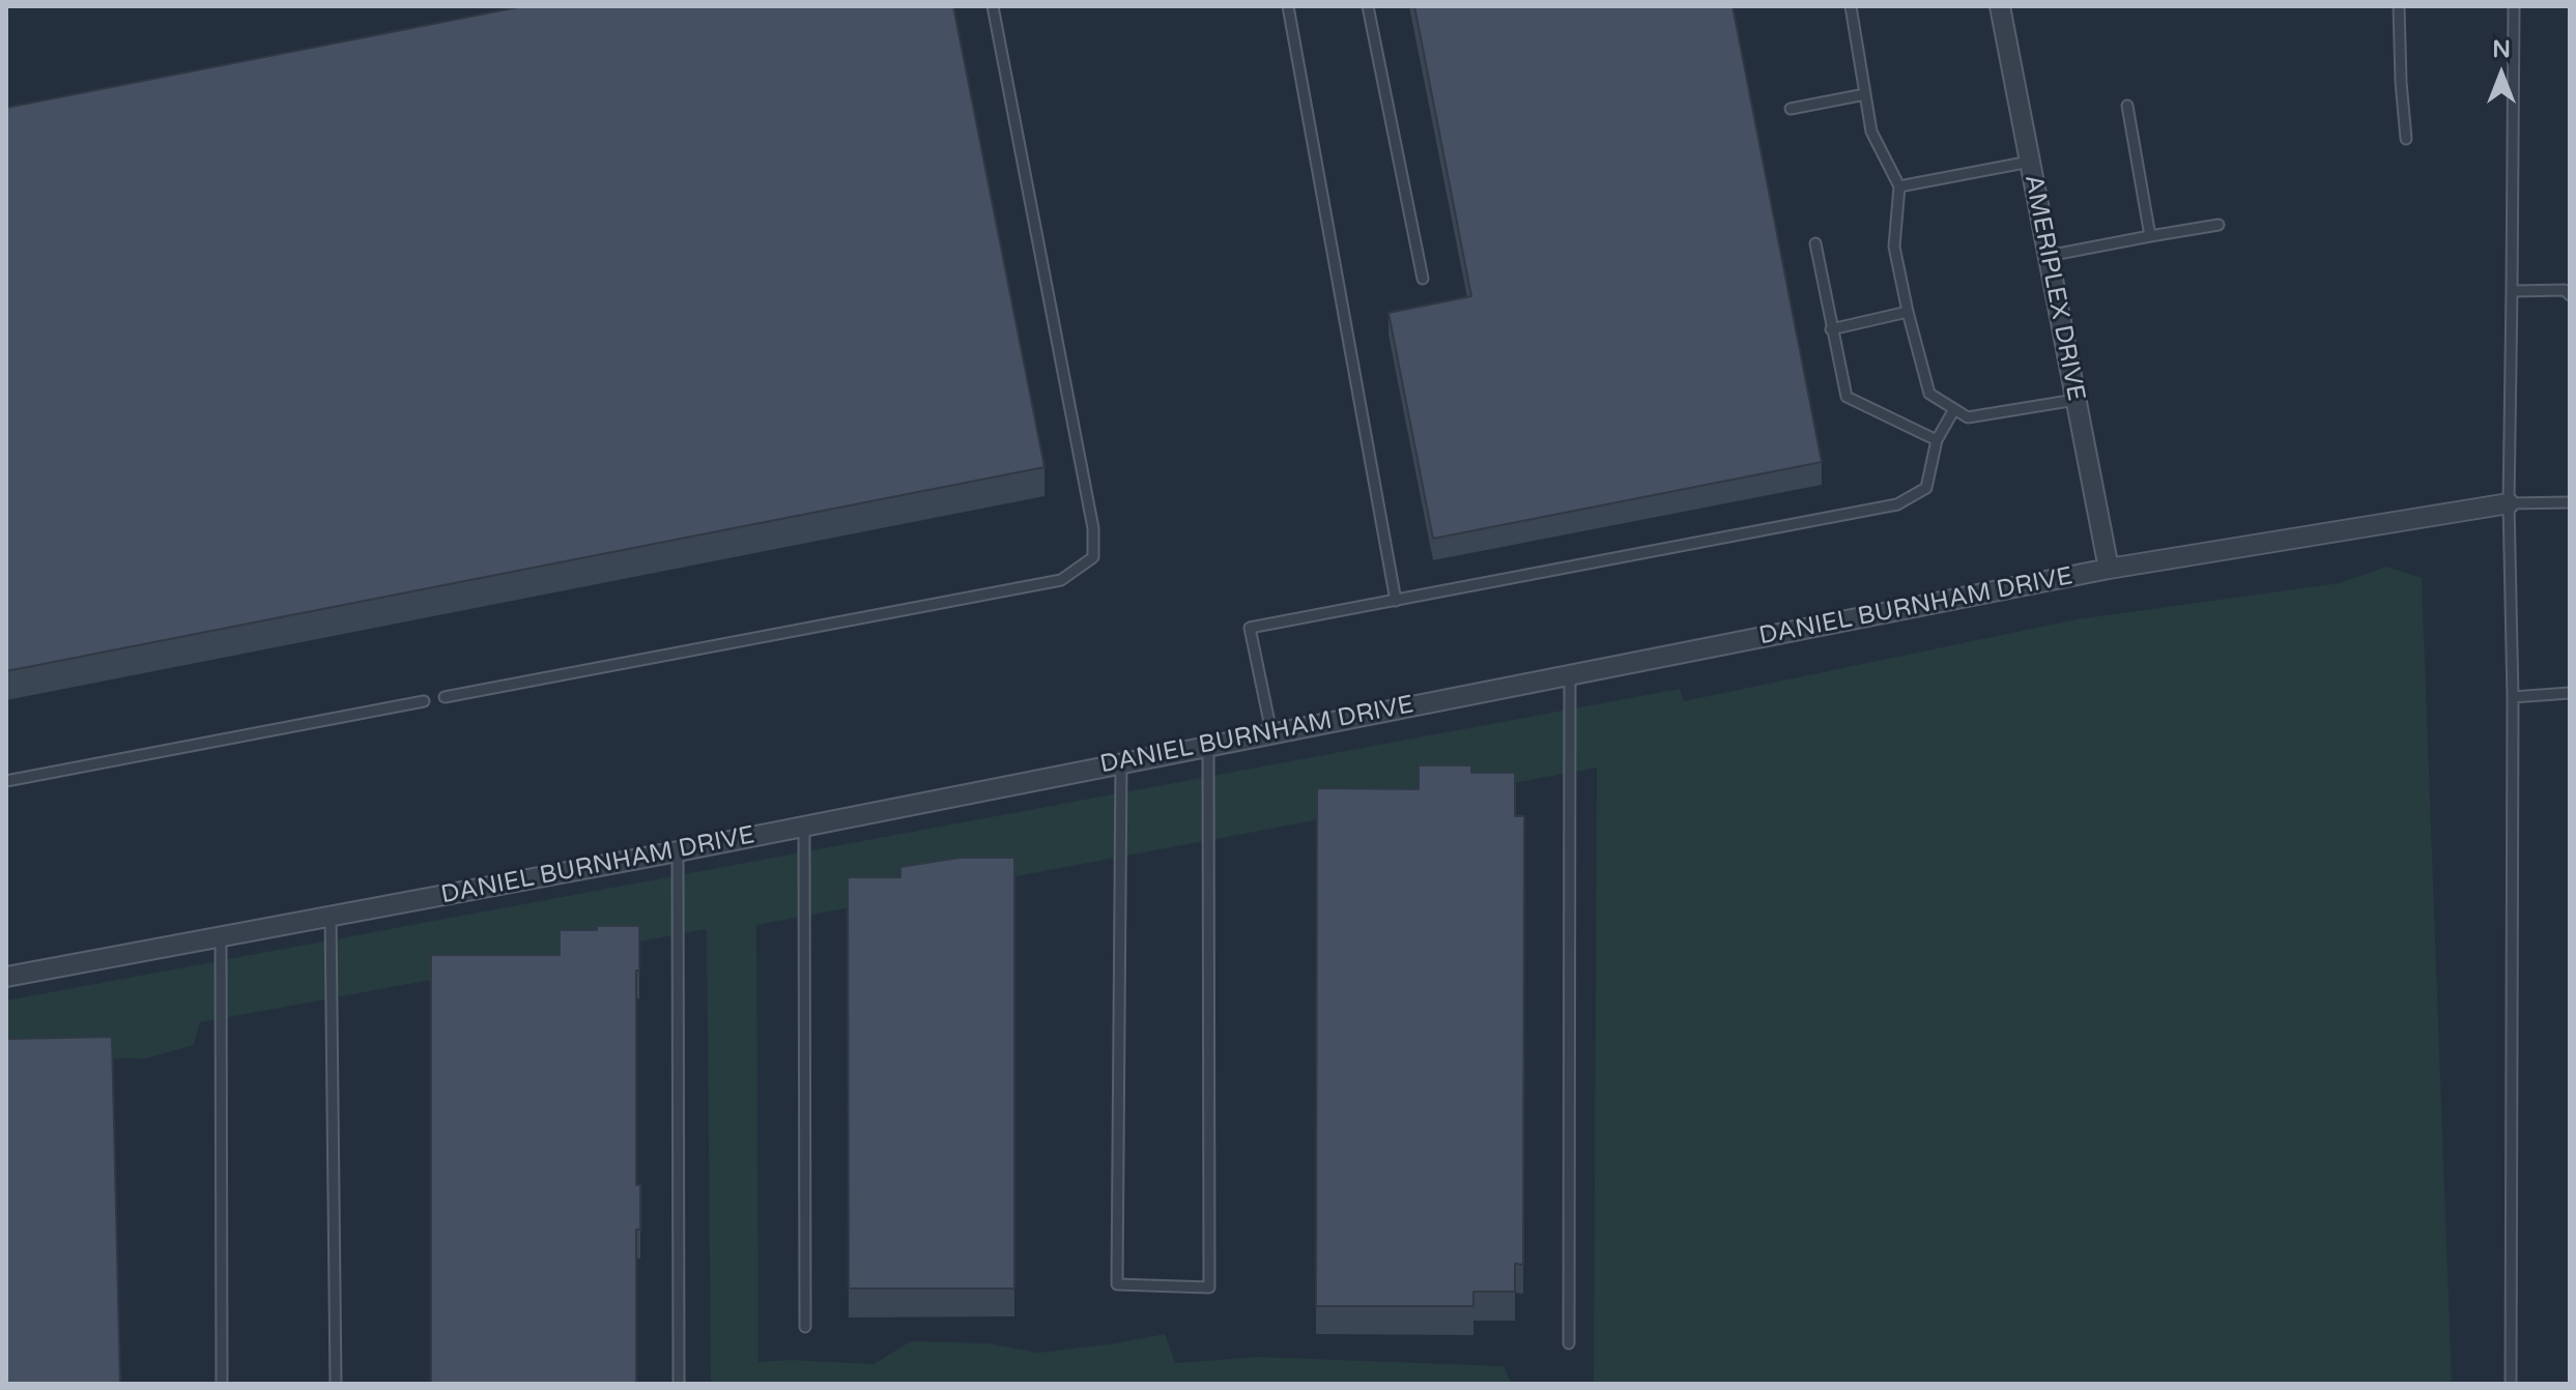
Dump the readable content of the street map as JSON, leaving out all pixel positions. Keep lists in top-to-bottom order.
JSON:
{
  "streets": {
    "street": ["AMERIPLEX DRIVE", "DANIEL BURNHAM DRIVE"]
  },
  "crossings": [
    ["AMERIPLEX DRIVE", "DANIEL BURNHAM DRIVE"]
  ],
  "north": "top"
}
